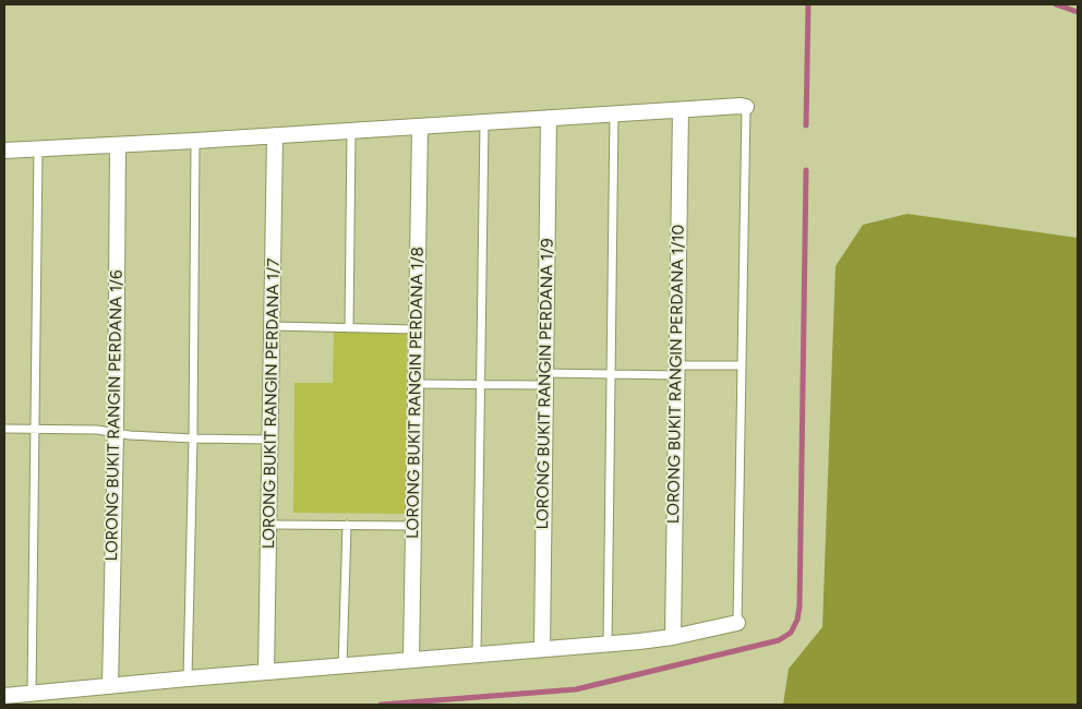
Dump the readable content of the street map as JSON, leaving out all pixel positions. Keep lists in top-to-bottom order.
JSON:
{
  "streets": {
    "street": [
      "LORONG BUKIT RANGIN PERDANA 1/10",
      "LORONG BUKIT RANGIN PERDANA 1/9",
      "LORONG BUKIT RANGIN PERDANA 1/8",
      "LORONG BUKIT RANGIN PERDANA 1/7",
      "LORONG BUKIT RANGIN PERDANA 1/6"
    ]
  }
}
